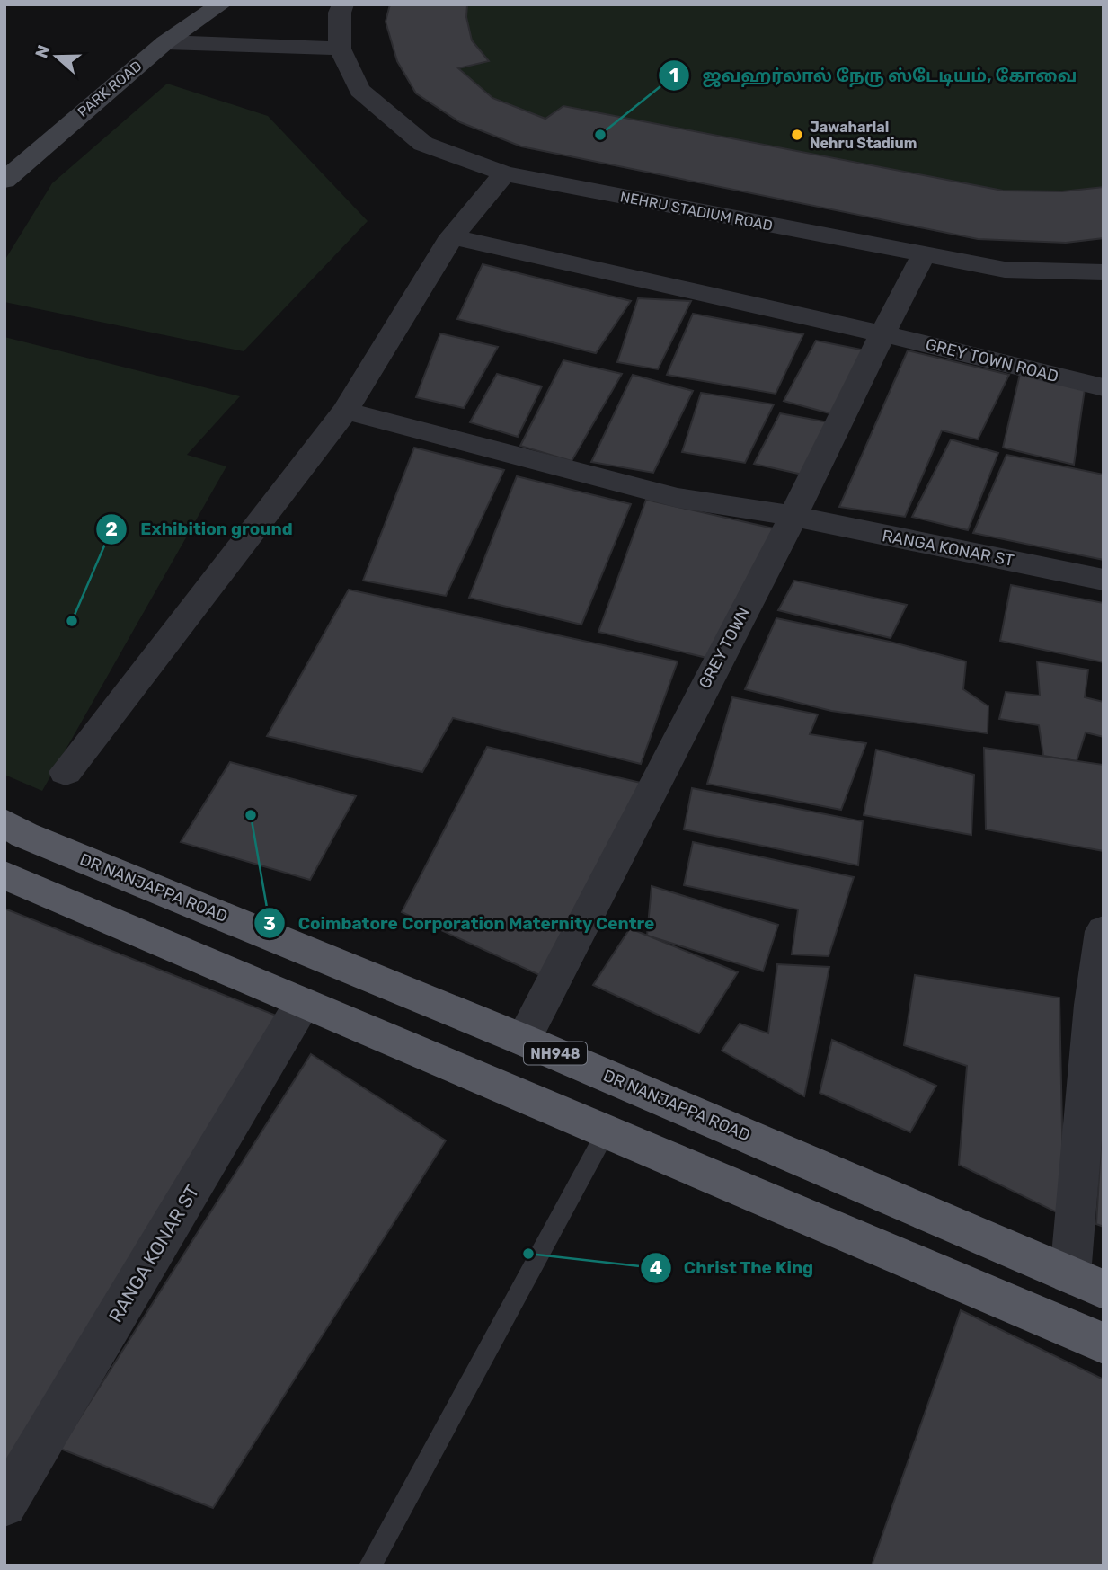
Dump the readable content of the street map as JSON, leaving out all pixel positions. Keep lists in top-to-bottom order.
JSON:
{
  "streets": {
    "highway": ["DR NANJAPPA ROAD", "NH948"],
    "main road": ["PARK ROAD"],
    "street": [
      "NEHRU STADIUM ROAD",
      "GREY TOWN ROAD",
      "RANGA KONAR ST",
      "GREY TOWN"
    ]
  },
  "crossings": [
    ["NEHRU STADIUM ROAD", "GREY TOWN"],
    ["GREY TOWN ROAD", "GREY TOWN"],
    ["RANGA KONAR ST", "GREY TOWN"],
    ["GREY TOWN", "DR NANJAPPA ROAD"]
  ],
  "places": [
    "ஜவஹர்லால் நேரு ஸ்டேடியம், கோவை",
    "Jawaharlal Nehru Stadium",
    "Exhibition ground",
    "Coimbatore Corporation Maternity Centre",
    "Christ The King"
  ],
  "north": "left"
}
